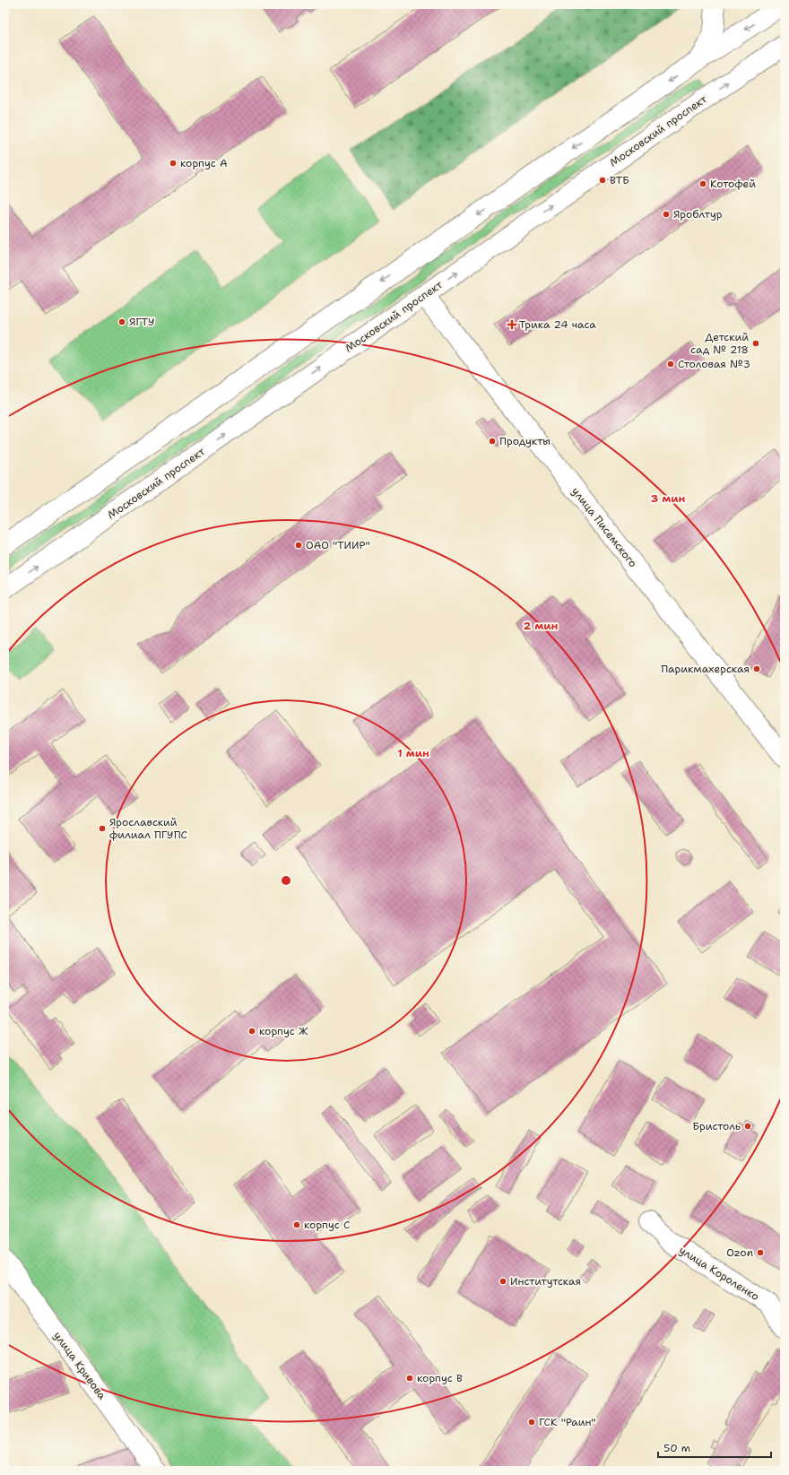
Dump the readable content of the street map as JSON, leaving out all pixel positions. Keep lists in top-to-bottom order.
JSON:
{
  "streets": {
    "main road": [
      "Московский проспект",
      "улица Писемского",
      "улица Короленко",
      "улица Кривова"
    ]
  },
  "crossings": [
    ["Московский проспект", "улица Писемского"]
  ],
  "places": {
    "other": [
      "корпус А",
      "ВТБ",
      "Котофей",
      "Яроблтур",
      "ЯГТУ",
      "Детский сад № 218",
      "Столовая №3",
      "Продукты",
      "ОАО \"ТИИР\"",
      "Парикмахерская",
      "Ярославский филиал ПГУПС",
      "корпус Ж",
      "Бристоль",
      "корпус С",
      "Ozon",
      "Институтская",
      "корпус В",
      "ГСК \"Раин\""
    ],
    "health": ["Трика 24 часа"]
  },
  "scale_bar": "50 m",
  "rings": ["3 мин", "2 мин", "1 мин"]
}
